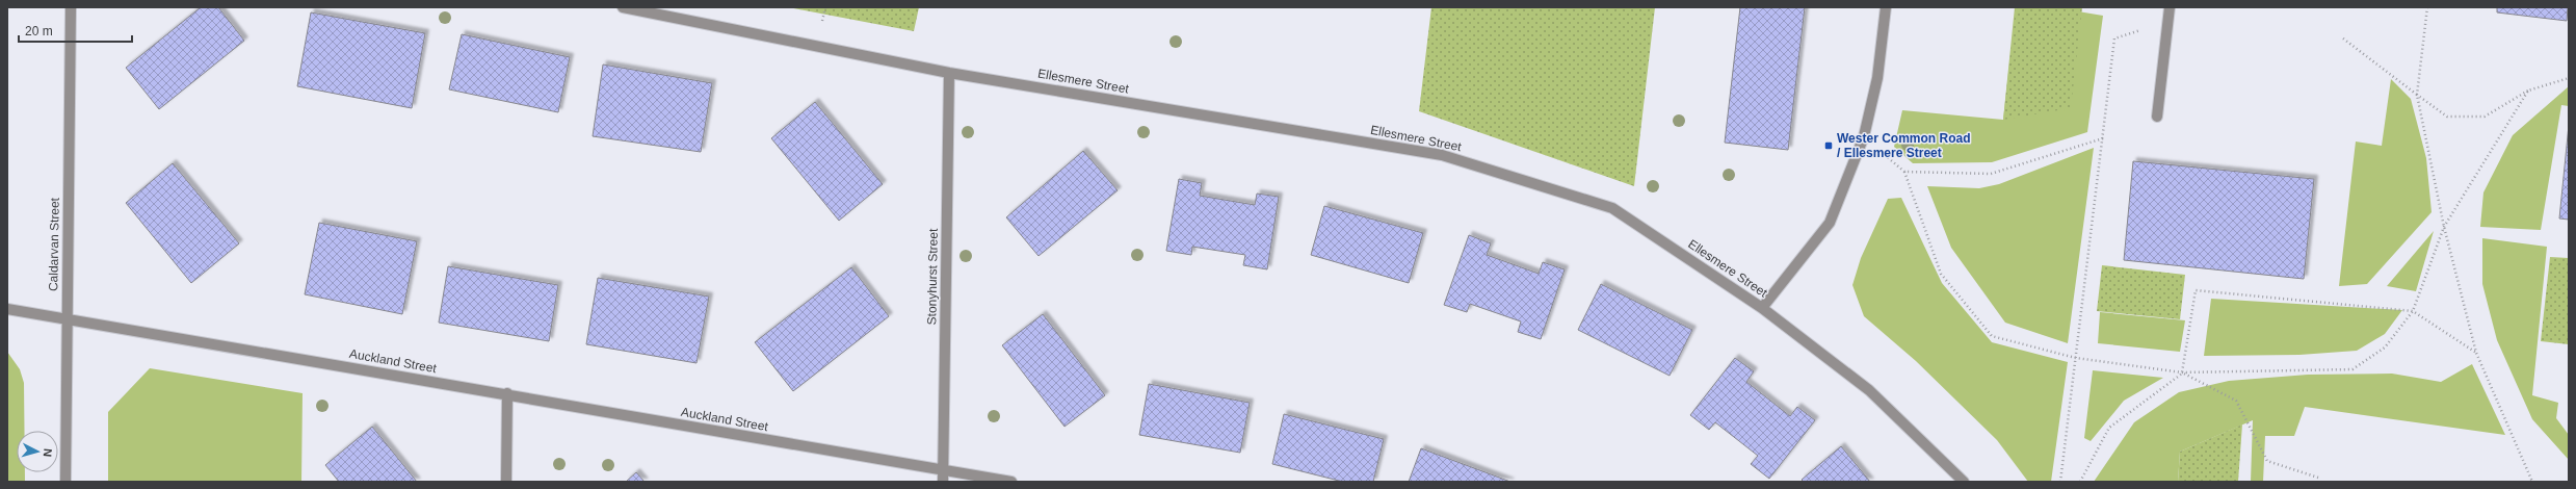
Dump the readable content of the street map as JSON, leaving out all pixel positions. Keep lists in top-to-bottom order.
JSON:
{
  "streets": {
    "street": [
      "Ellesmere Street",
      "Caldarvan Street",
      "Stonyhurst Street",
      "Auckland Street"
    ]
  },
  "crossings": [
    ["Ellesmere Street", "Stonyhurst Street"],
    ["Caldarvan Street", "Auckland Street"],
    ["Stonyhurst Street", "Auckland Street"]
  ],
  "places": {
    "transit": ["Wester Common Road / Ellesmere Street"]
  },
  "scale_bar": "20 m",
  "north": "right"
}
